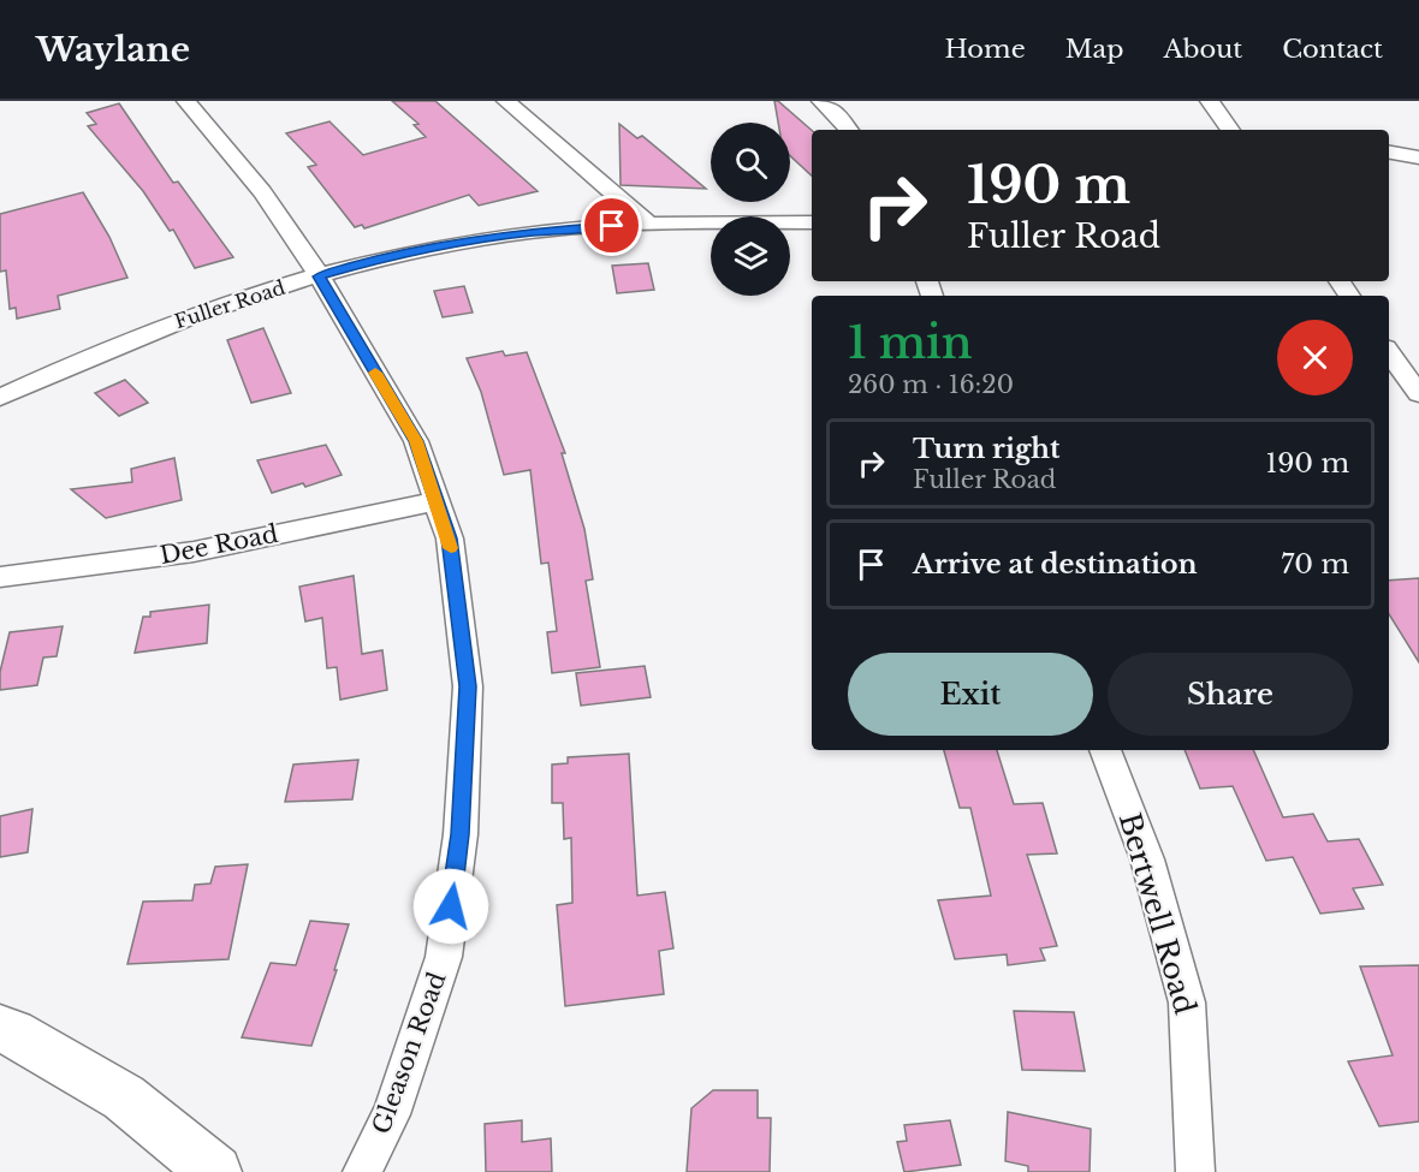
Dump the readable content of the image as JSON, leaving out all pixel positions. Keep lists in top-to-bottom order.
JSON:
{
  "streets": {
    "street": [
      "Fuller Road",
      "Dee Road",
      "Bertwell Road",
      "Gleason Road"
    ]
  },
  "crossings": [
    ["Fuller Road", "Gleason Road"],
    ["Dee Road", "Gleason Road"]
  ],
  "page": {
    "header": "Waylane",
    "nav": [
      "Home",
      "Map",
      "About",
      "Contact"
    ],
    "turn": ["190 m", "Fuller Road"],
    "heading": ["1 min", "260 m · 16:20"],
    "list": [
      {
        "name": "Turn right",
        "note": "Fuller Road",
        "value": "190 m"
      },
      {
        "name": "Arrive at destination",
        "value": "70 m"
      }
    ],
    "buttons": ["Exit", "Share"]
  }
}
